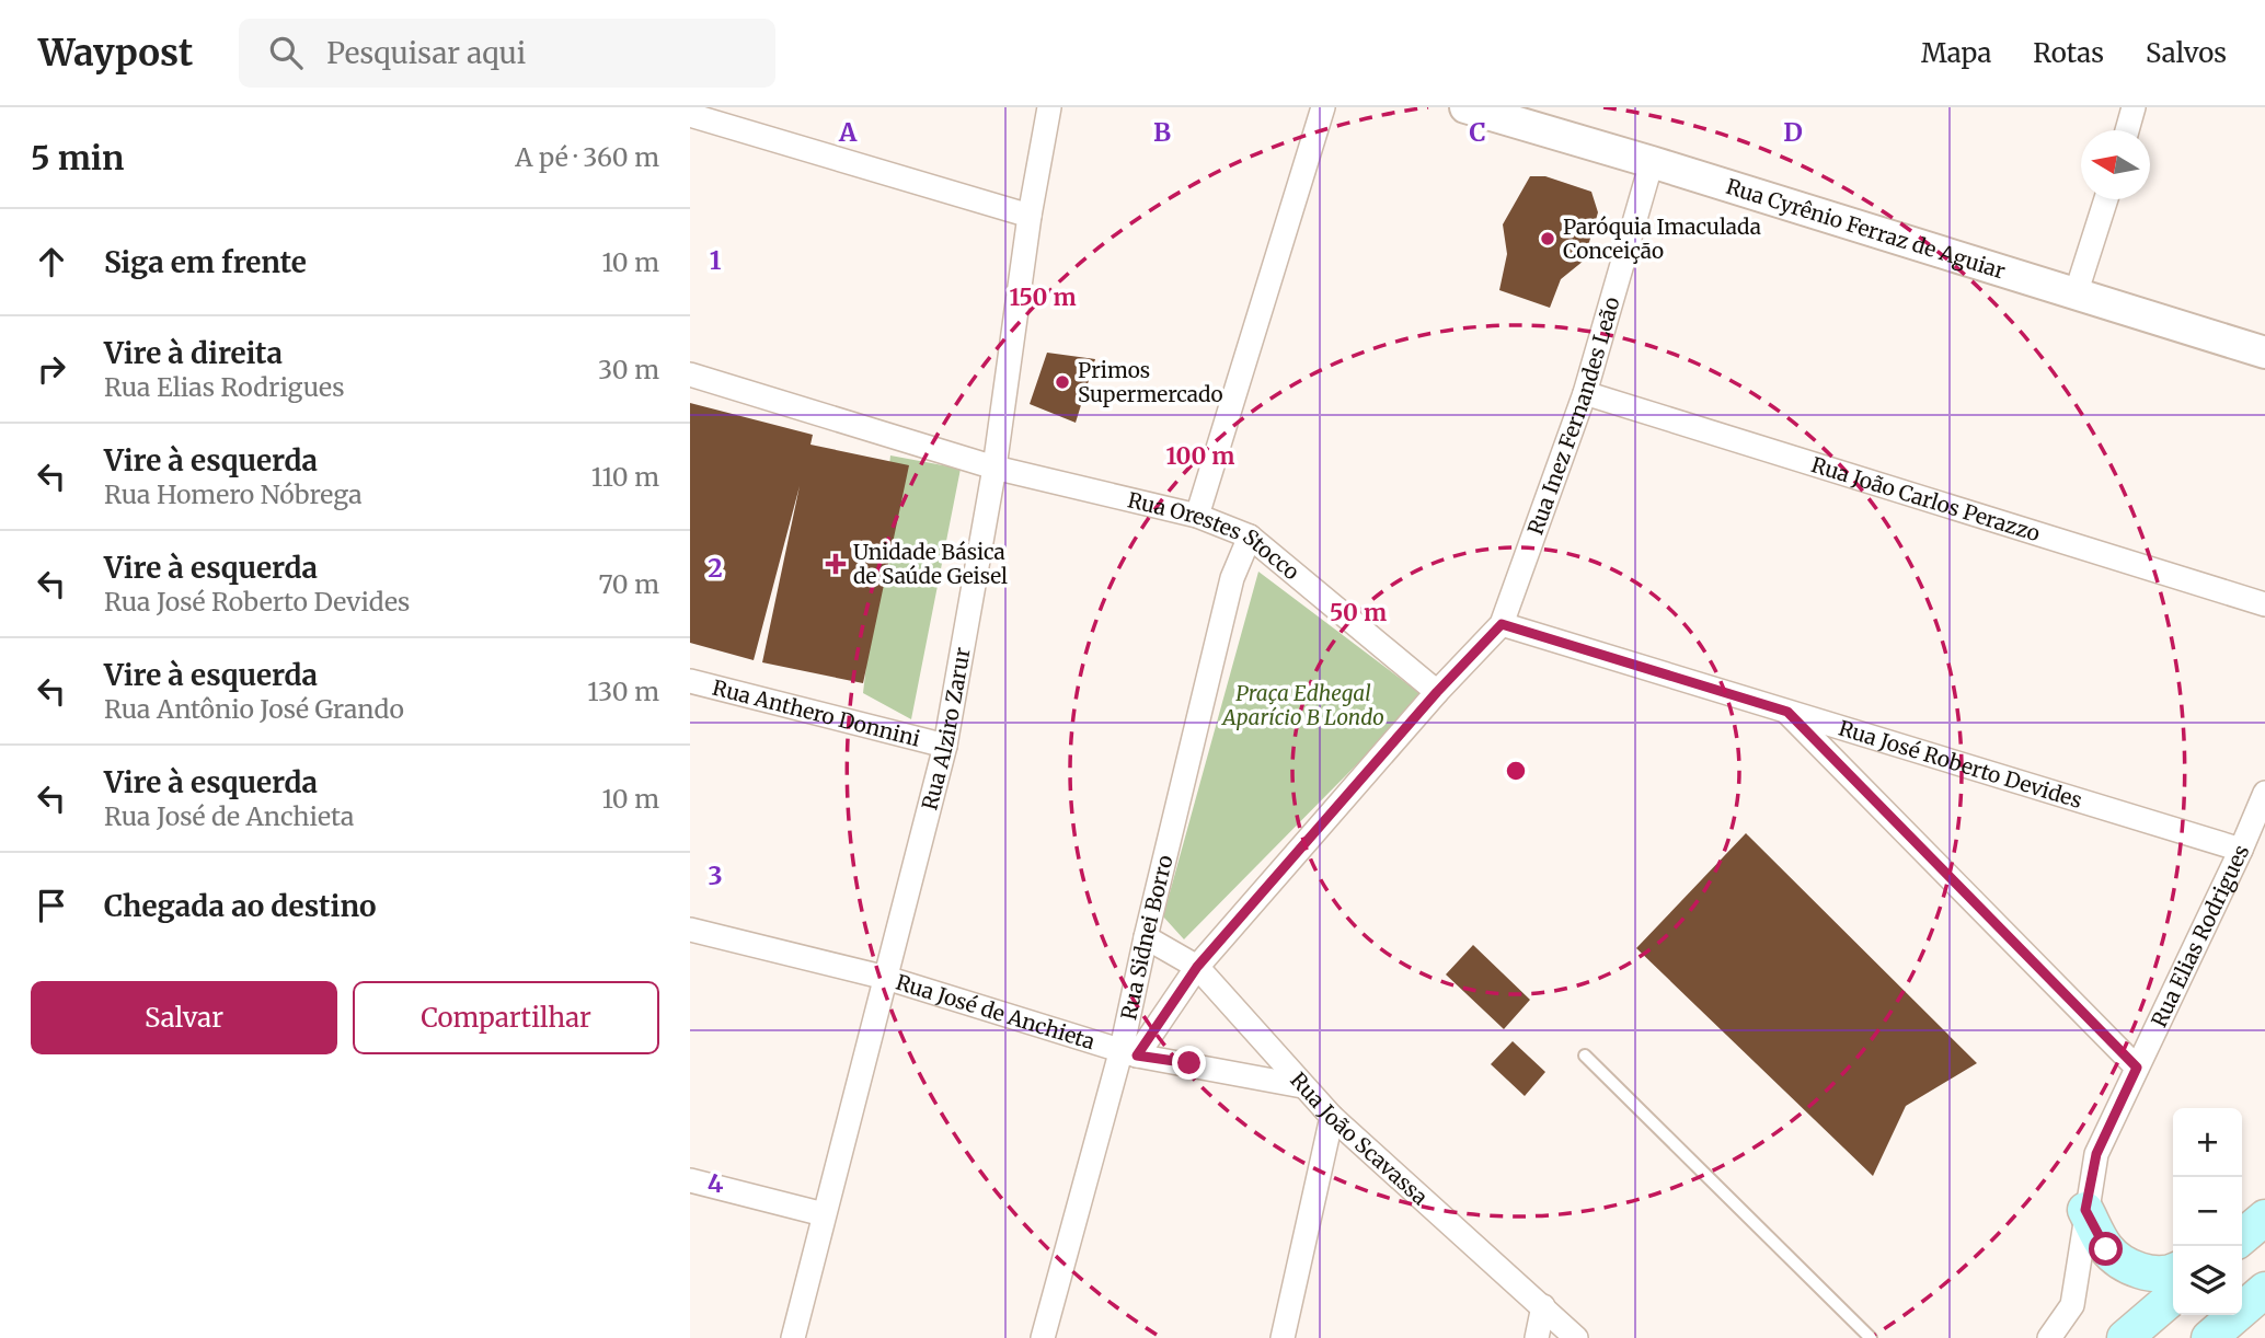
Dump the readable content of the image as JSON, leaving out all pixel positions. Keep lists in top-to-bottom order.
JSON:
{
  "streets": {
    "street": [
      "Rua Cyrênio Ferraz de Aguiar",
      "Rua Inez Fernandes Leão",
      "Rua João Carlos Perazzo",
      "Rua Orestes Stocco",
      "Rua Anthero Donnini",
      "Rua Alziro Zarur",
      "Rua José Roberto Devides",
      "Rua Elias Rodrigues",
      "Rua Sidnei Borro",
      "Rua José de Anchieta",
      "Rua João Scavassa"
    ]
  },
  "crossings": [
    ["Rua Cyrênio Ferraz de Aguiar", "Rua Inez Fernandes Leão"],
    ["Rua Inez Fernandes Leão", "Rua João Carlos Perazzo"],
    ["Rua Inez Fernandes Leão", "Rua José Roberto Devides"],
    ["Rua Orestes Stocco", "Rua Alziro Zarur"],
    ["Rua Orestes Stocco", "Rua Sidnei Borro"],
    ["Rua Anthero Donnini", "Rua Alziro Zarur"],
    ["Rua Alziro Zarur", "Rua José de Anchieta"],
    ["Rua José Roberto Devides", "Rua Elias Rodrigues"],
    ["Rua Sidnei Borro", "Rua José de Anchieta"],
    ["Rua Sidnei Borro", "Rua João Scavassa"],
    ["Rua José de Anchieta", "Rua João Scavassa"]
  ],
  "parks": ["Praça Edhegal Aparício B Londo"],
  "places": {
    "other": ["Paróquia Imaculada Conceição", "Primos Supermercado"],
    "health": ["Unidade Básica de Saúde Geisel"]
  },
  "north": "left",
  "page": {
    "header": "Waypost",
    "search": "Pesquisar aqui",
    "nav": ["Mapa", "Rotas", "Salvos"],
    "heading": ["5 min", "A pé · 360 m"],
    "list": [
      ["Siga em frente", "10 m"],
      ["Vire à direita", "Rua Elias Rodrigues", "30 m"],
      ["Vire à esquerda", "Rua Homero Nóbrega", "110 m"],
      ["Vire à esquerda", "Rua José Roberto Devides", "70 m"],
      ["Vire à esquerda", "Rua Antônio José Grando", "130 m"],
      ["Vire à esquerda", "Rua José de Anchieta", "10 m"],
      "Chegada ao destino"
    ],
    "buttons": ["Salvar", "Compartilhar"],
    "map_buttons": ["+", "−"]
  },
  "grid": {
    "columns": [
      "A",
      "B",
      "C",
      "D"
    ],
    "rows": [
      "1",
      "2",
      "3",
      "4"
    ]
  },
  "rings": ["150 m", "100 m", "50 m"]
}
